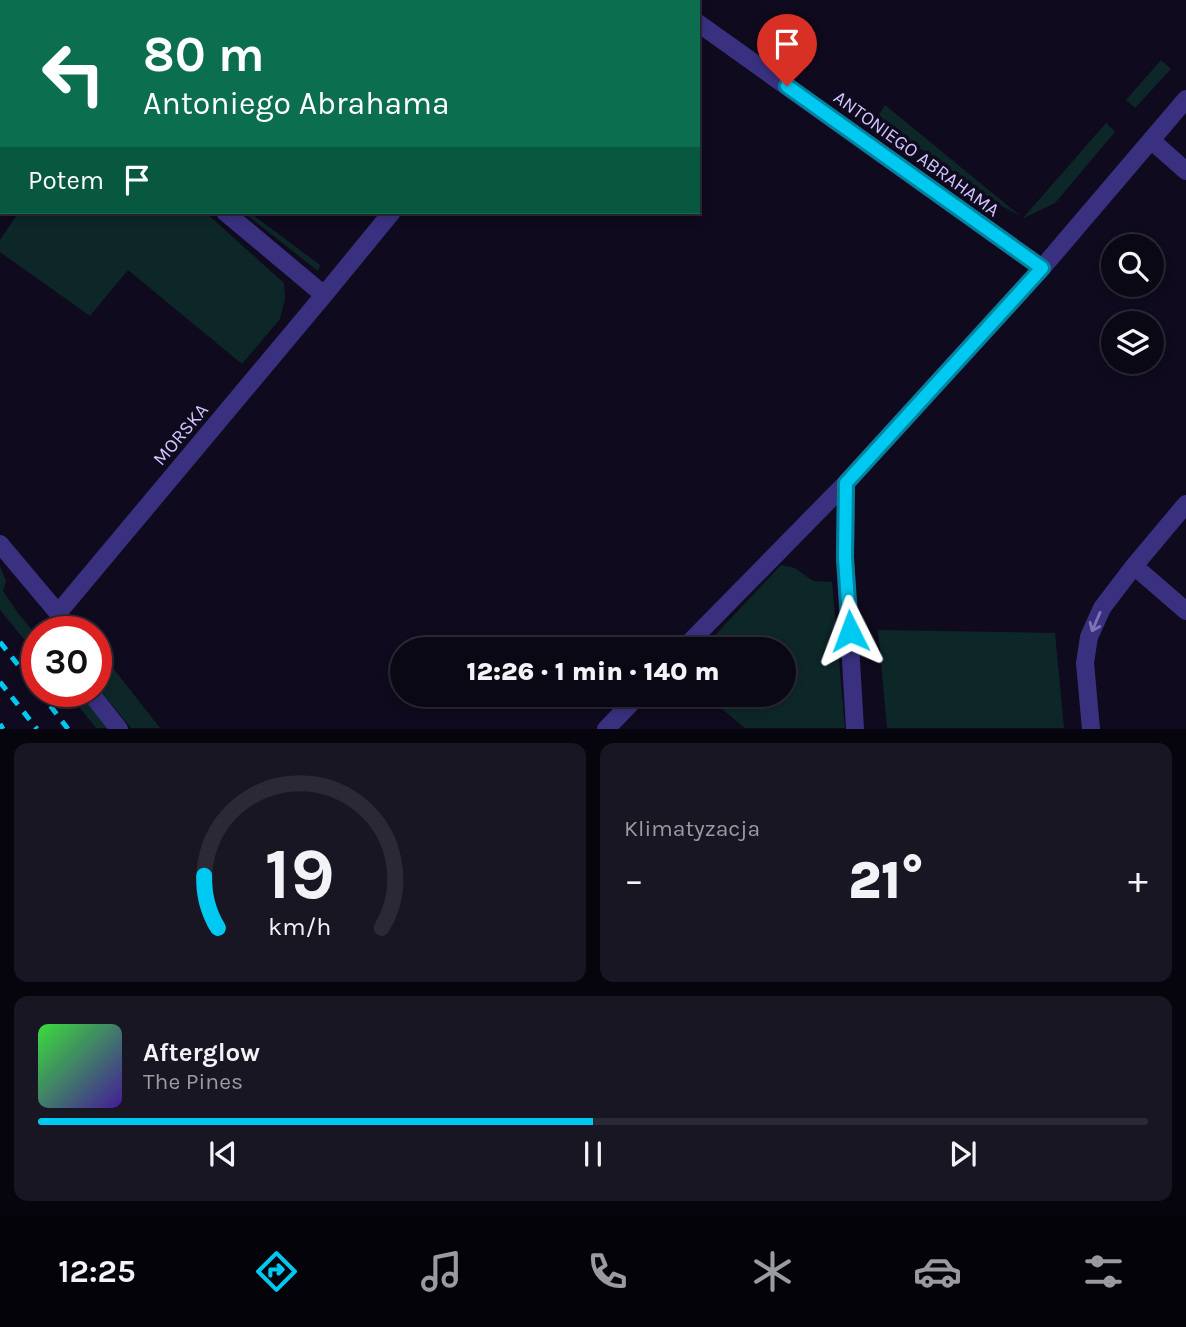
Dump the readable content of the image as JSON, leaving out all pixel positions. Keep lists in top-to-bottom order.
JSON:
{
  "streets": {
    "street": ["ANTONIEGO ABRAHAMA", "MORSKA"]
  },
  "page": {
    "turn": ["80 m", "Antoniego Abrahama"],
    "then": "Potem",
    "limit": "30",
    "trip": "12:26 · 1 min · 140 m",
    "tile": "Klimatyzacja",
    "heat": ["−", "21°", "+"],
    "song": ["Afterglow", "The Pines"],
    "tabs": "12:25",
    "gauge": ["19", "km/h"]
  }
}
